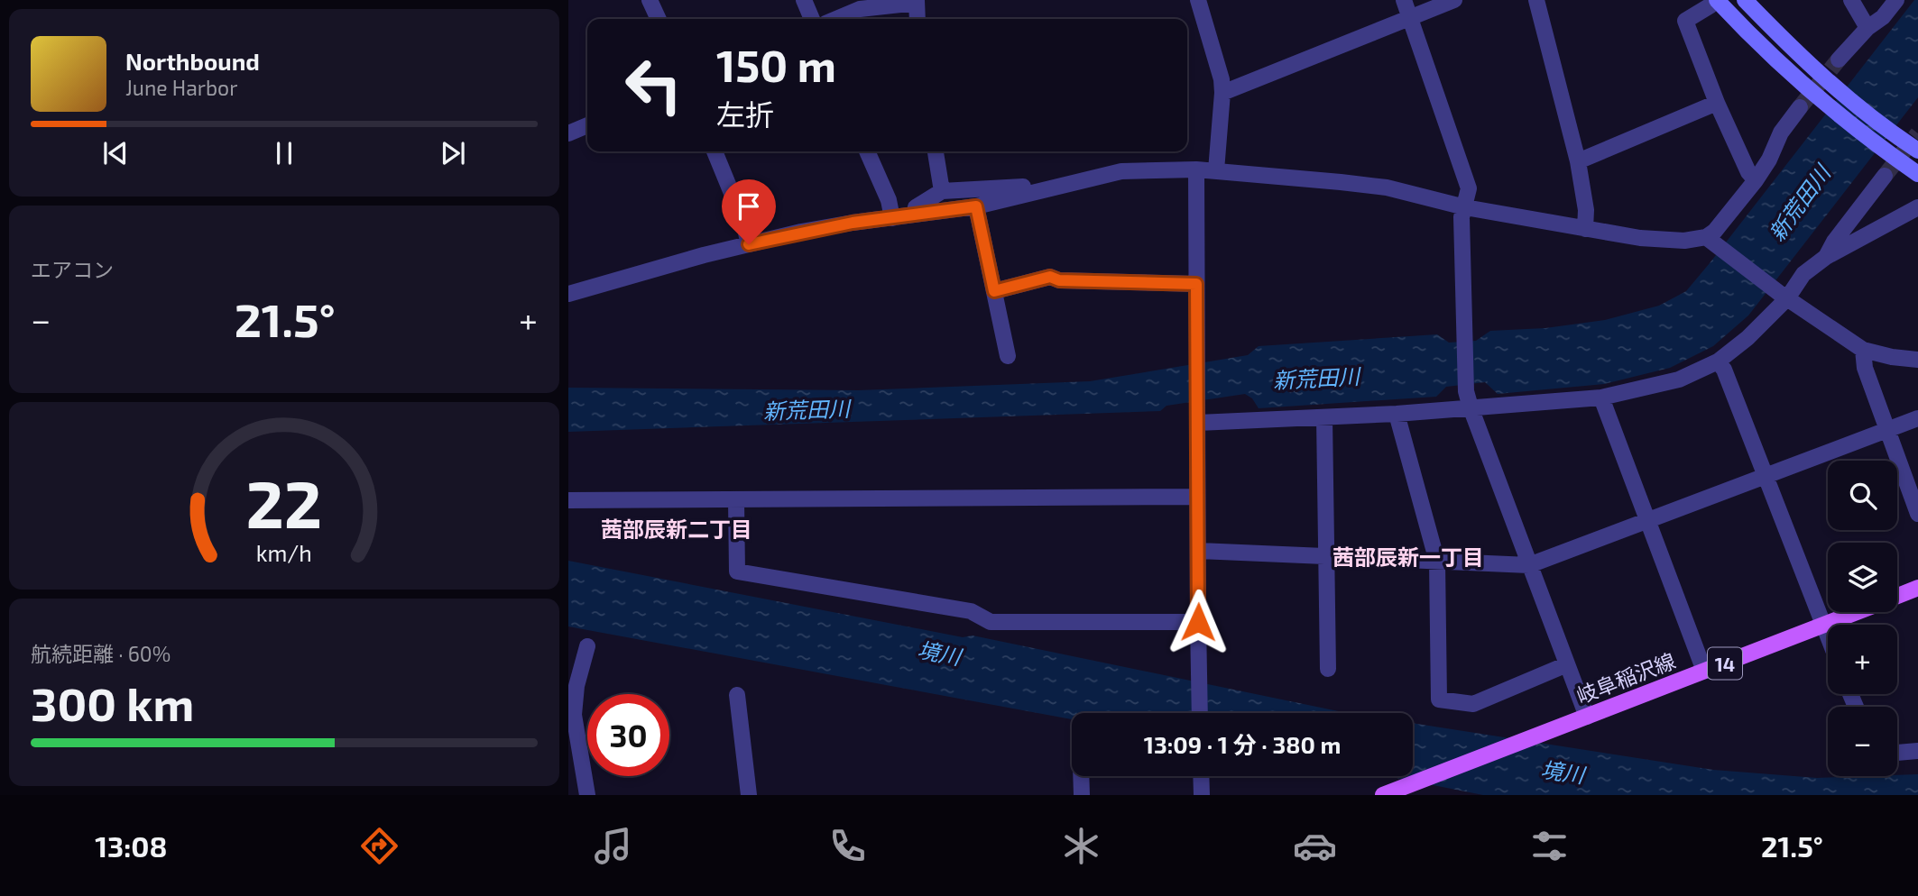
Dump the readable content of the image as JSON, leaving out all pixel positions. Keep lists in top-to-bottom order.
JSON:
{
  "streets": {
    "main road": ["14", "岐阜稲沢線"]
  },
  "districts": ["茜部辰新二丁目", "茜部辰新一丁目"],
  "water": ["新荒田川", "境川"],
  "page": {
    "turn": ["150 m", "左折"],
    "song": ["Northbound", "June Harbor"],
    "tile": [
      "エアコン",
      ["航続距離 · 60%", "300 km"]
    ],
    "heat": ["−", "21.5°", "+"],
    "map_buttons": ["+", "−"],
    "limit": "30",
    "trip": "13:09 · 1 分 · 380 m",
    "tabs": ["13:08", "21.5°"],
    "gauge": ["22", "km/h"]
  }
}
